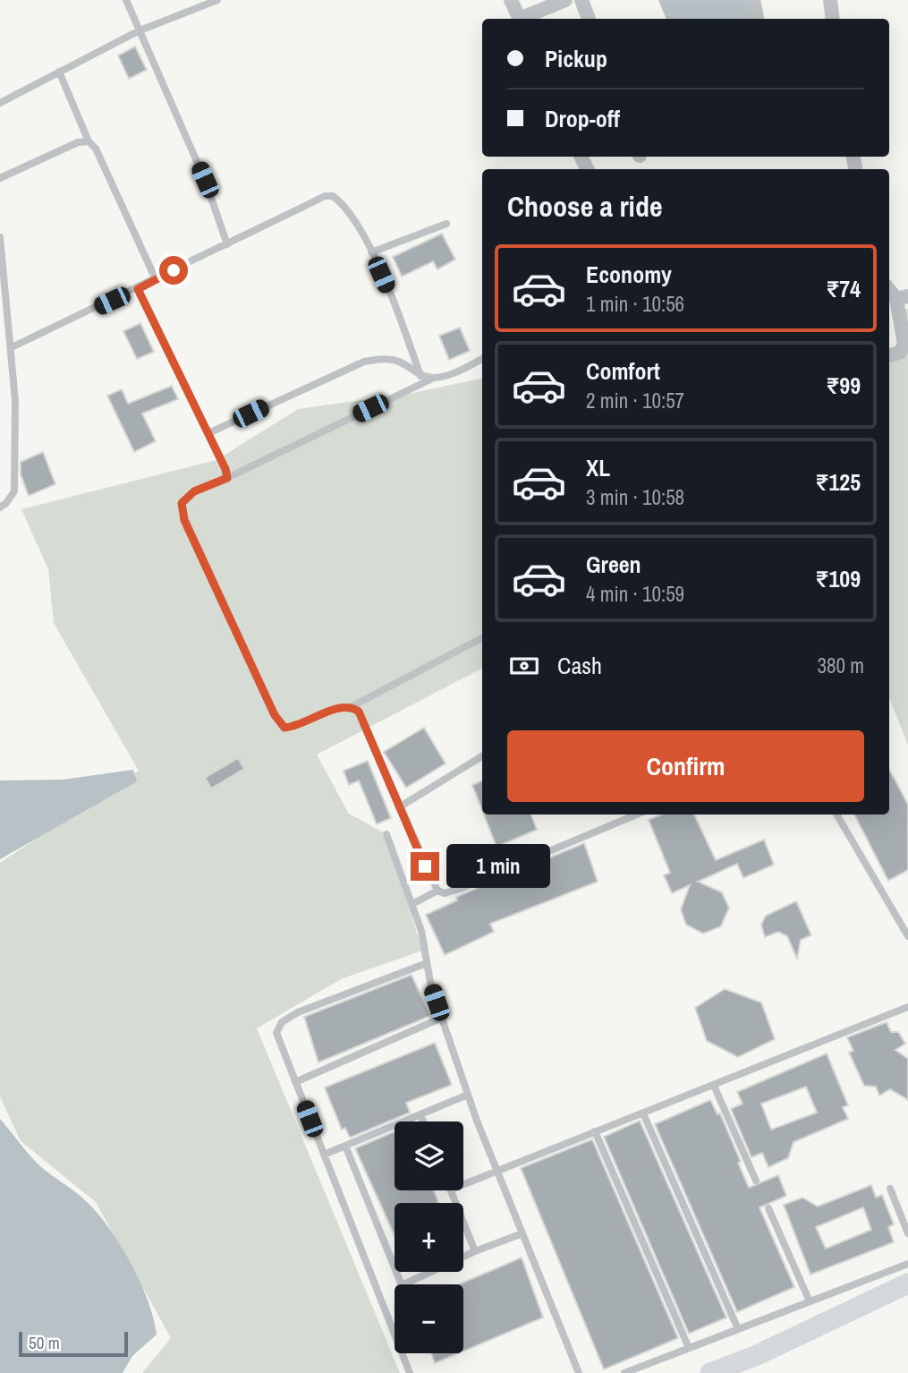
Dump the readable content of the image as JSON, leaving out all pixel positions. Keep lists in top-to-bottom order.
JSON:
{
  "scale_bar": "50 m",
  "page": {
    "banner": ["Pickup", "Drop-off"],
    "heading": "Choose a ride",
    "list": [
      {
        "name": "Economy",
        "note": "1 min · 10:56",
        "value": "₹74"
      },
      {
        "name": "Comfort",
        "note": "2 min · 10:57",
        "value": "₹99"
      },
      {
        "name": "XL",
        "note": "3 min · 10:58",
        "value": "₹125"
      },
      {
        "name": "Green",
        "note": "4 min · 10:59",
        "value": "₹109"
      }
    ],
    "pay": ["Cash", "380 m"],
    "buttons": "Confirm",
    "bubble": "1 min",
    "map_buttons": ["+", "−"],
    "scale": "50 m"
  }
}
